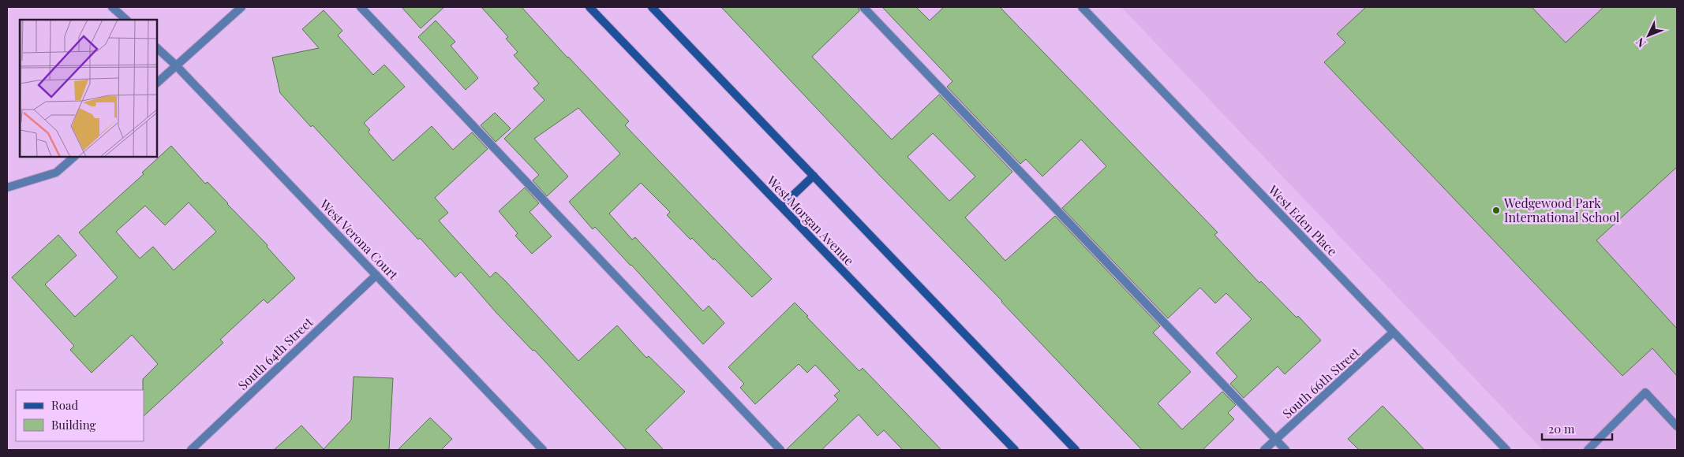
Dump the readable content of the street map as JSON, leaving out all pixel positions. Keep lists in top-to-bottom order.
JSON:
{
  "streets": {
    "street": [
      "West Morgan Avenue",
      "West Eden Place",
      "West Verona Court",
      "South 64th Street",
      "South 66th Street"
    ]
  },
  "crossings": [
    ["West Eden Place", "South 66th Street"],
    ["West Verona Court", "South 64th Street"]
  ],
  "places": ["Wedgewood Park International School"],
  "legend": ["Road", "Building"],
  "scale_bar": "20 m",
  "north": "bottom left"
}
